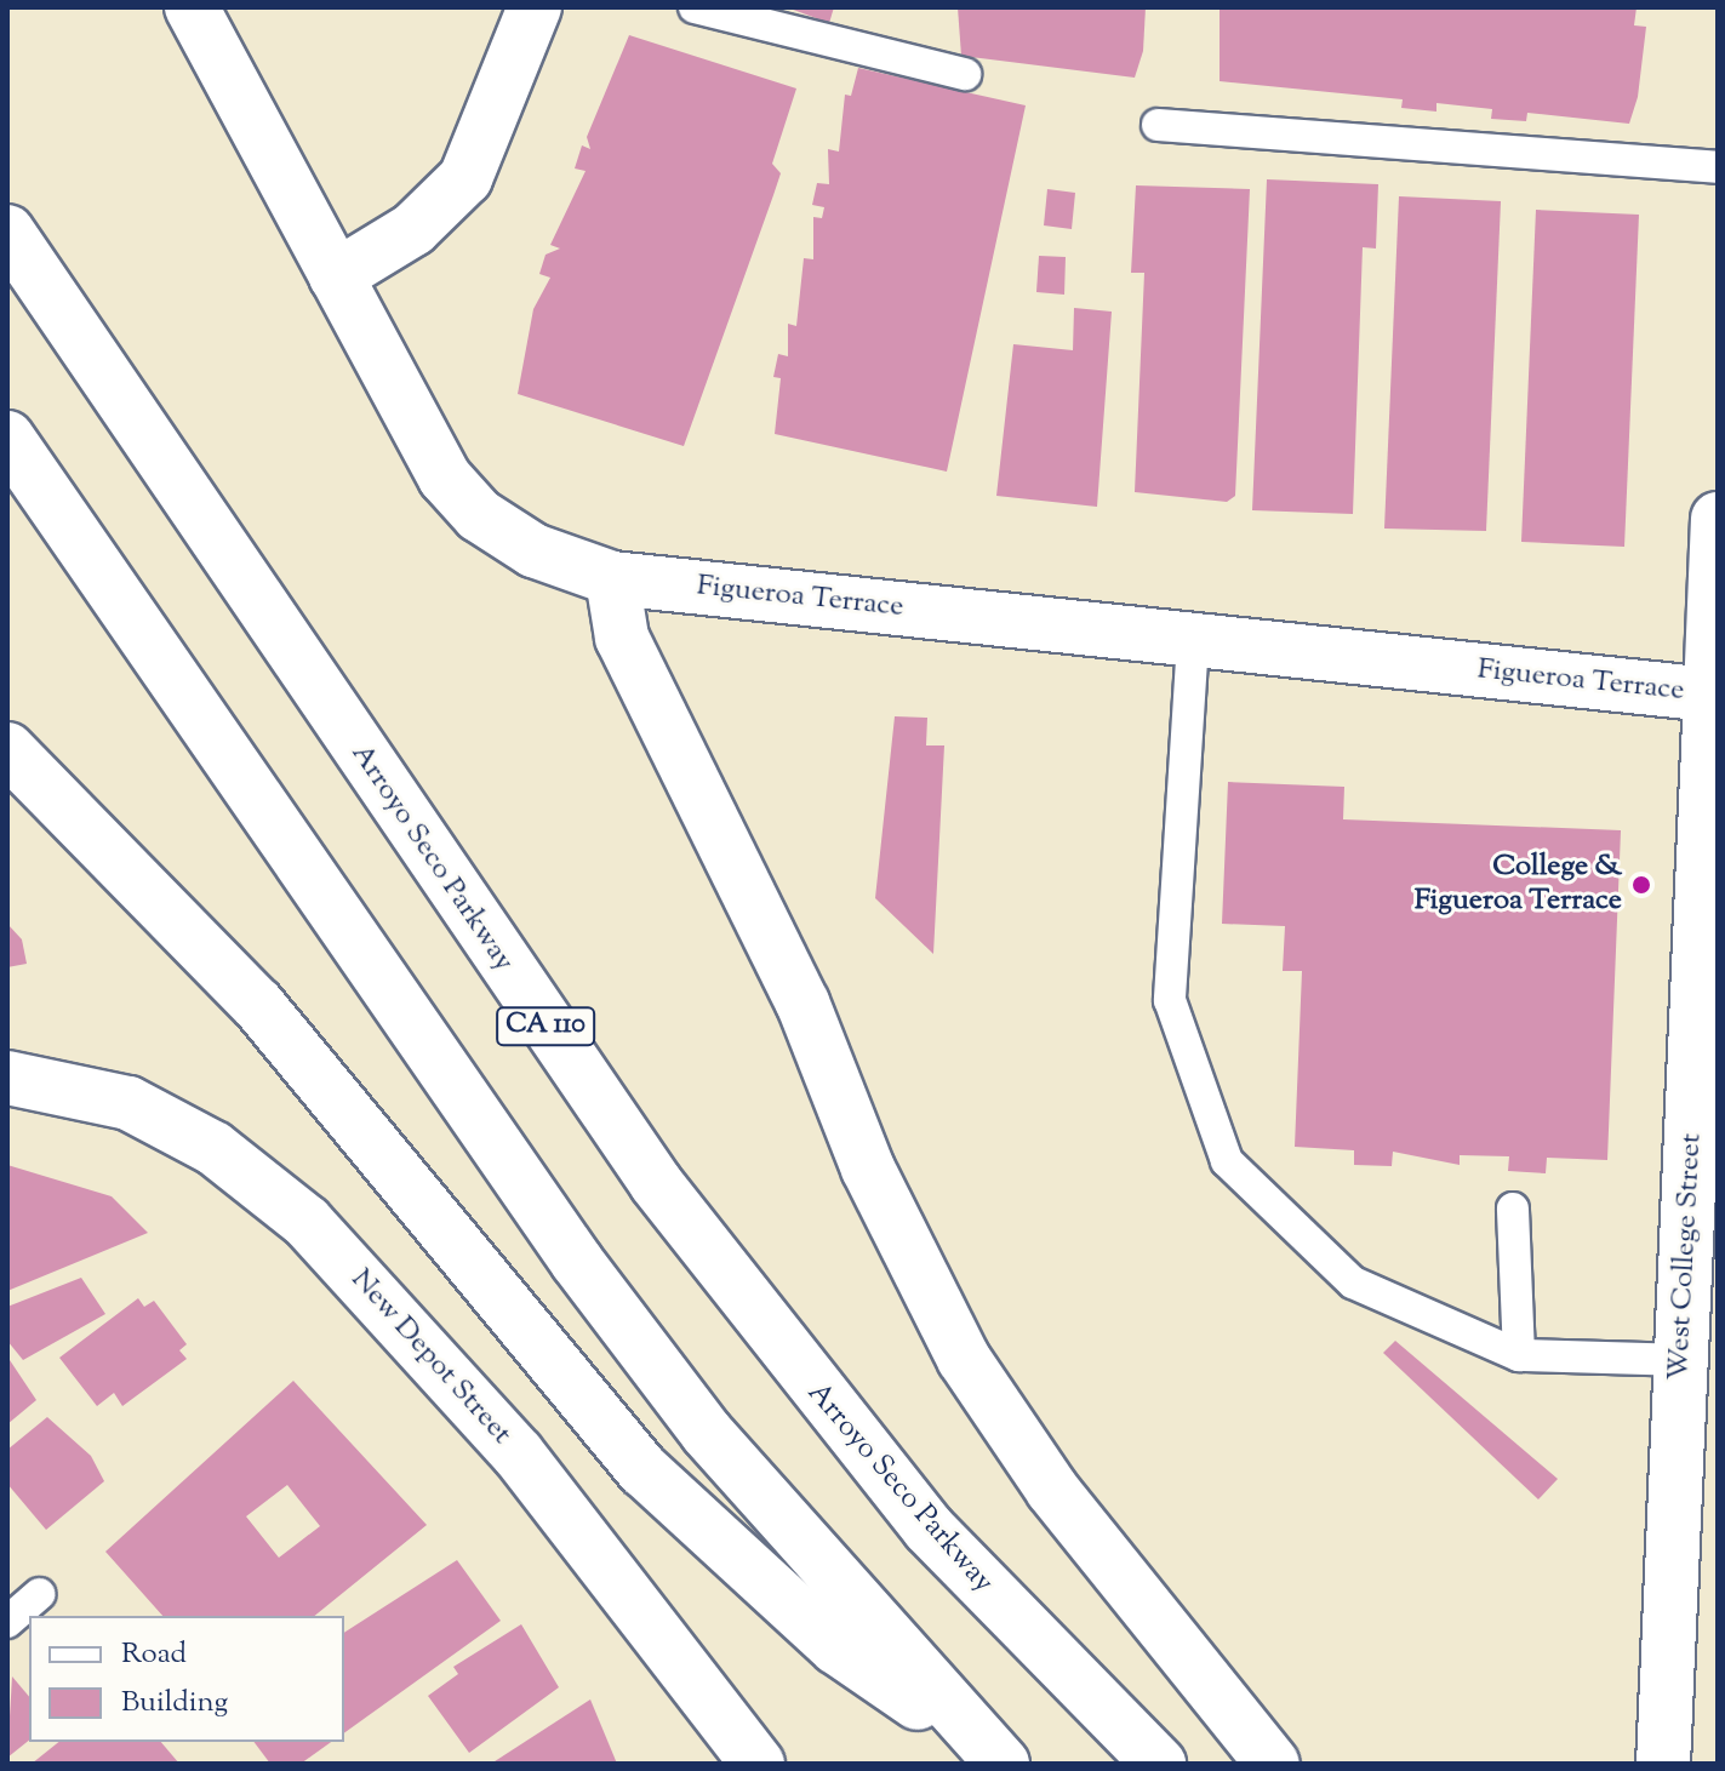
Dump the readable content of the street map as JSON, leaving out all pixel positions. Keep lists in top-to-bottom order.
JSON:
{
  "streets": {
    "main road": [
      "Figueroa Terrace",
      "Arroyo Seco Parkway",
      "CA 110",
      "West College Street",
      "New Depot Street"
    ]
  },
  "crossings": [
    ["Figueroa Terrace", "West College Street"]
  ],
  "places": ["College & Figueroa Terrace"],
  "legend": ["Road", "Building"]
}
